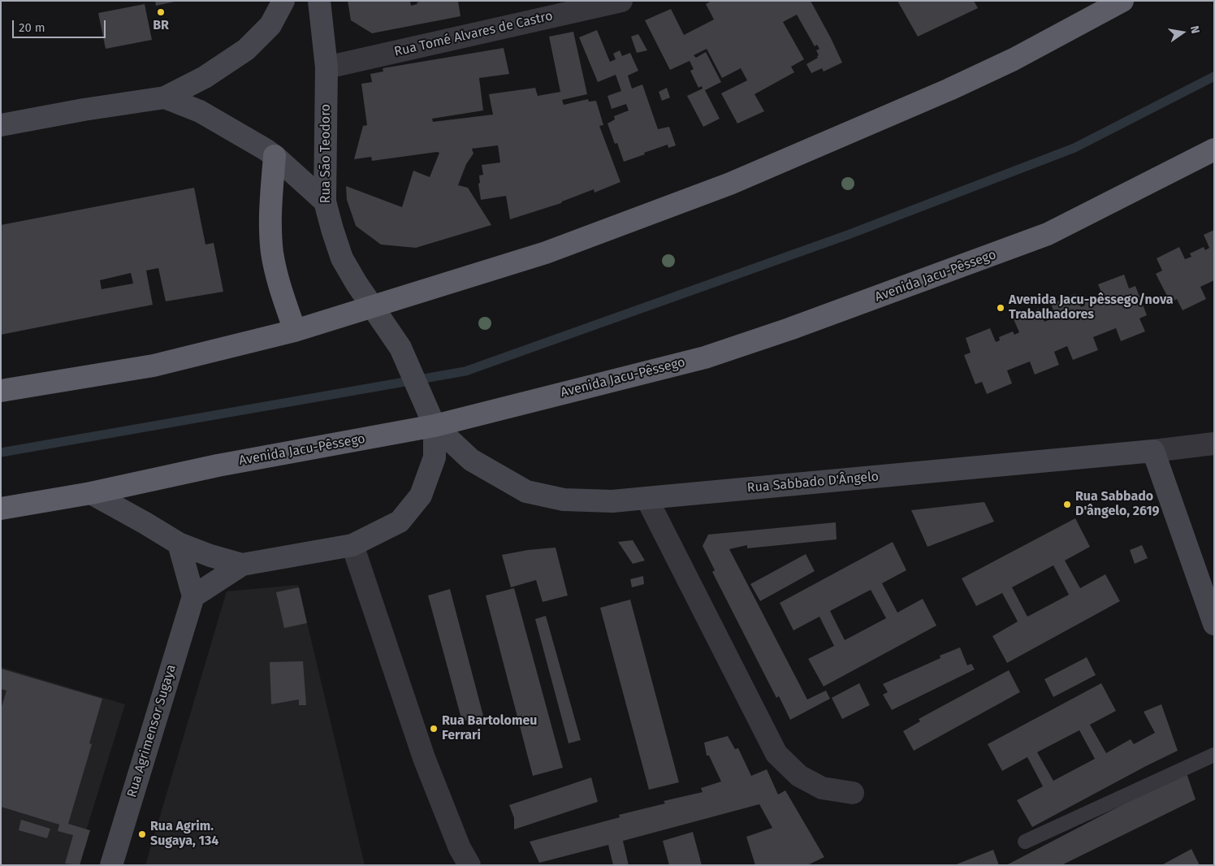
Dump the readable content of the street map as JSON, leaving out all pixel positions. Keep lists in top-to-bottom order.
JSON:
{
  "streets": {
    "highway": ["Avenida Jacu-Pêssego"],
    "main road": ["Rua São Teodoro", "Rua Sabbado D'Ângelo", "Rua Agrimensor Sugaya"],
    "street": ["Rua Tomé Alvares de Castro"]
  },
  "crossings": [
    ["Rua Tomé Alvares de Castro", "Rua São Teodoro"],
    ["Rua São Teodoro", "Avenida Jacu-Pêssego"],
    ["Rua São Teodoro", "Rua Sabbado D'Ângelo"],
    ["Avenida Jacu-Pêssego", "Rua Sabbado D'Ângelo"]
  ],
  "places": [
    "BR",
    "Avenida Jacu-pêssego/nova Trabalhadores",
    "Rua Sabbado D'ângelo, 2619",
    "Rua Bartolomeu Ferrari",
    "Rua Agrim. Sugaya, 134"
  ],
  "scale_bar": "20 m",
  "north": "right"
}
